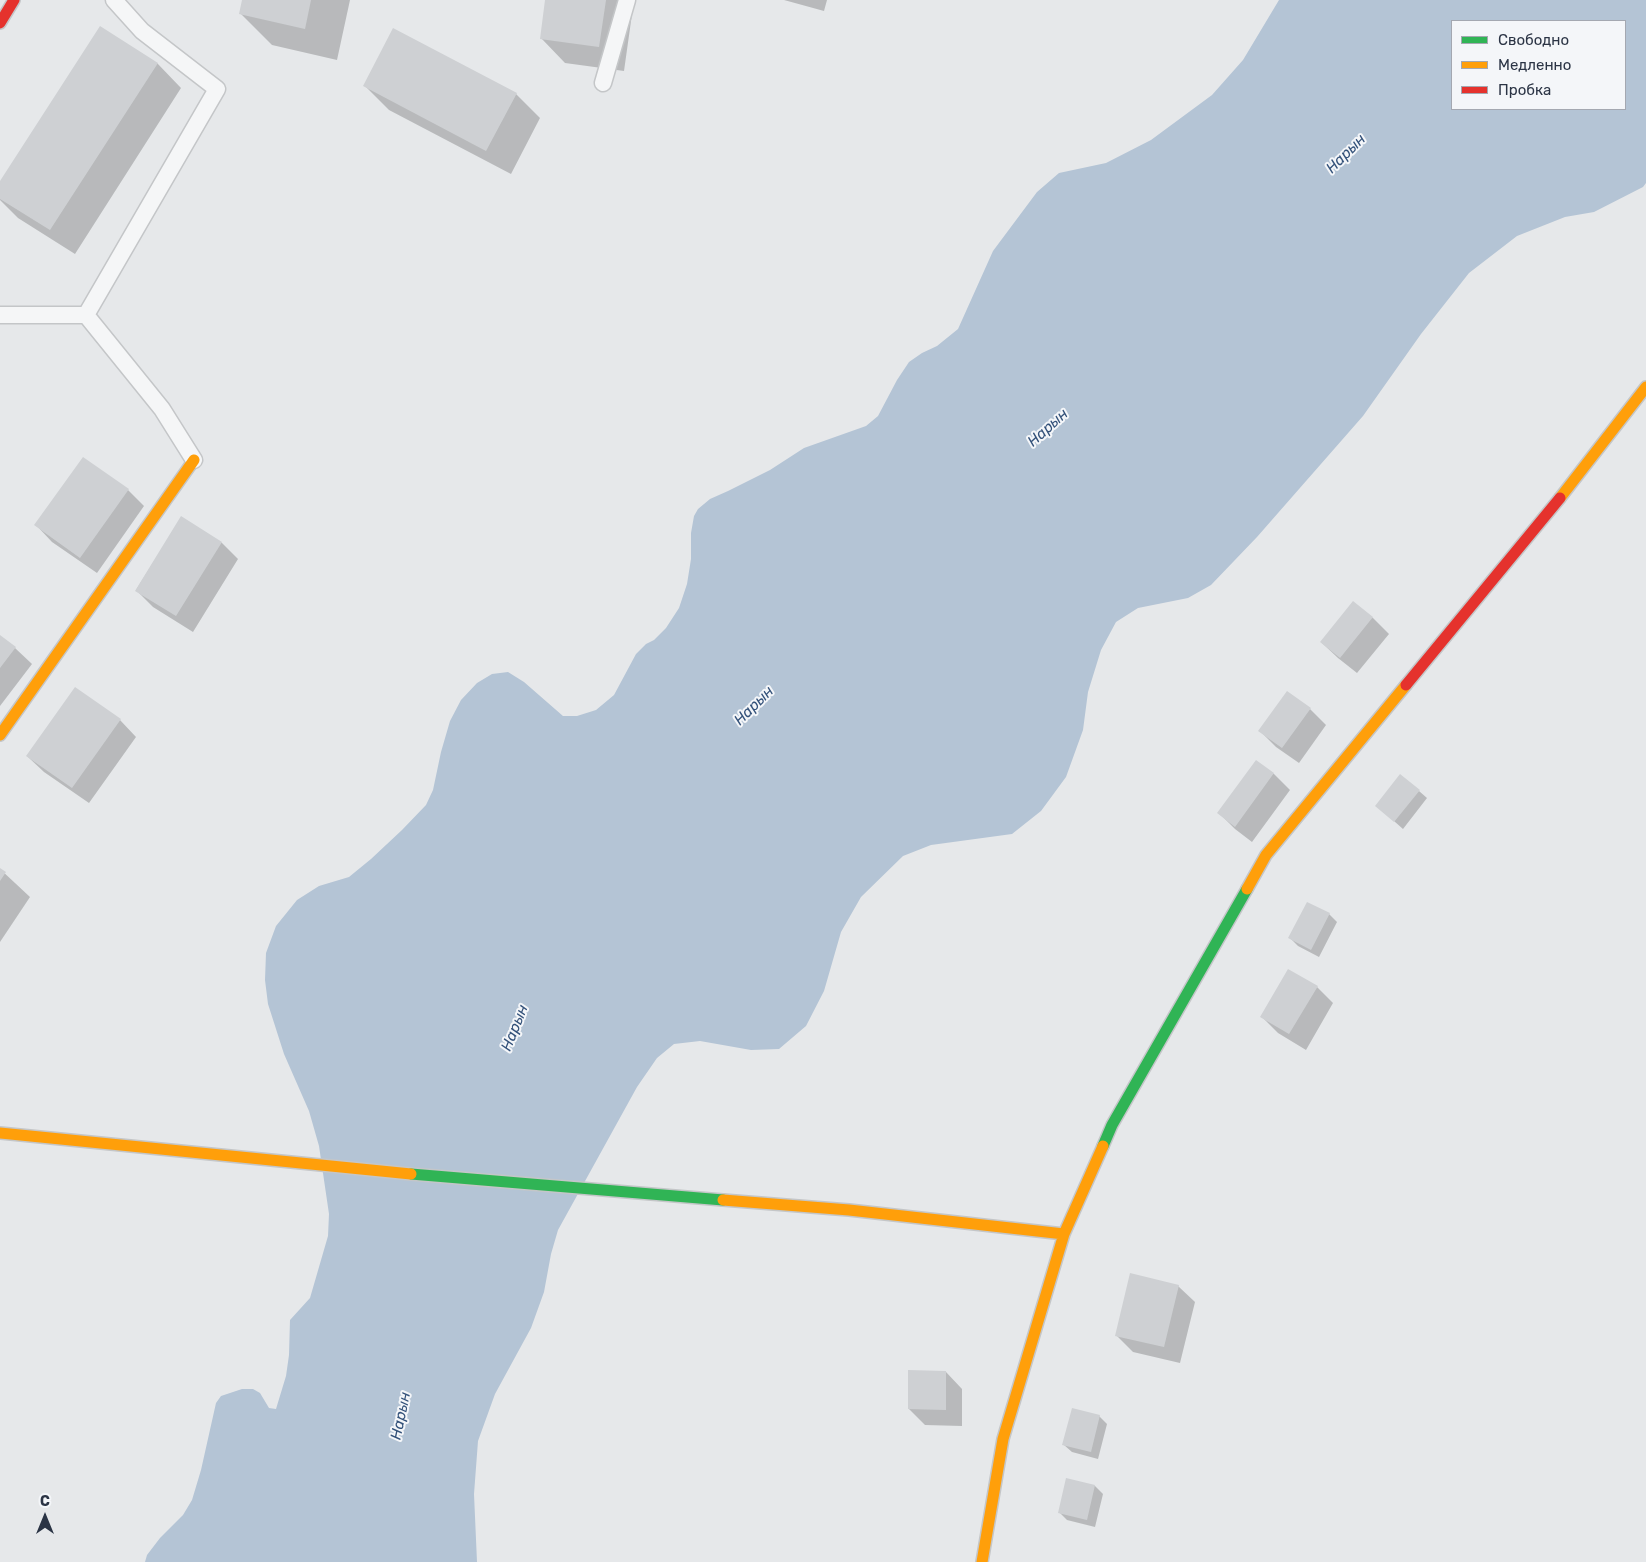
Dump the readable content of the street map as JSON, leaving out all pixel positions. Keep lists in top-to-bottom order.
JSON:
{
  "water": ["Нарын"],
  "legend": ["Свободно", "Медленно", "Пробка"],
  "north": "top"
}
